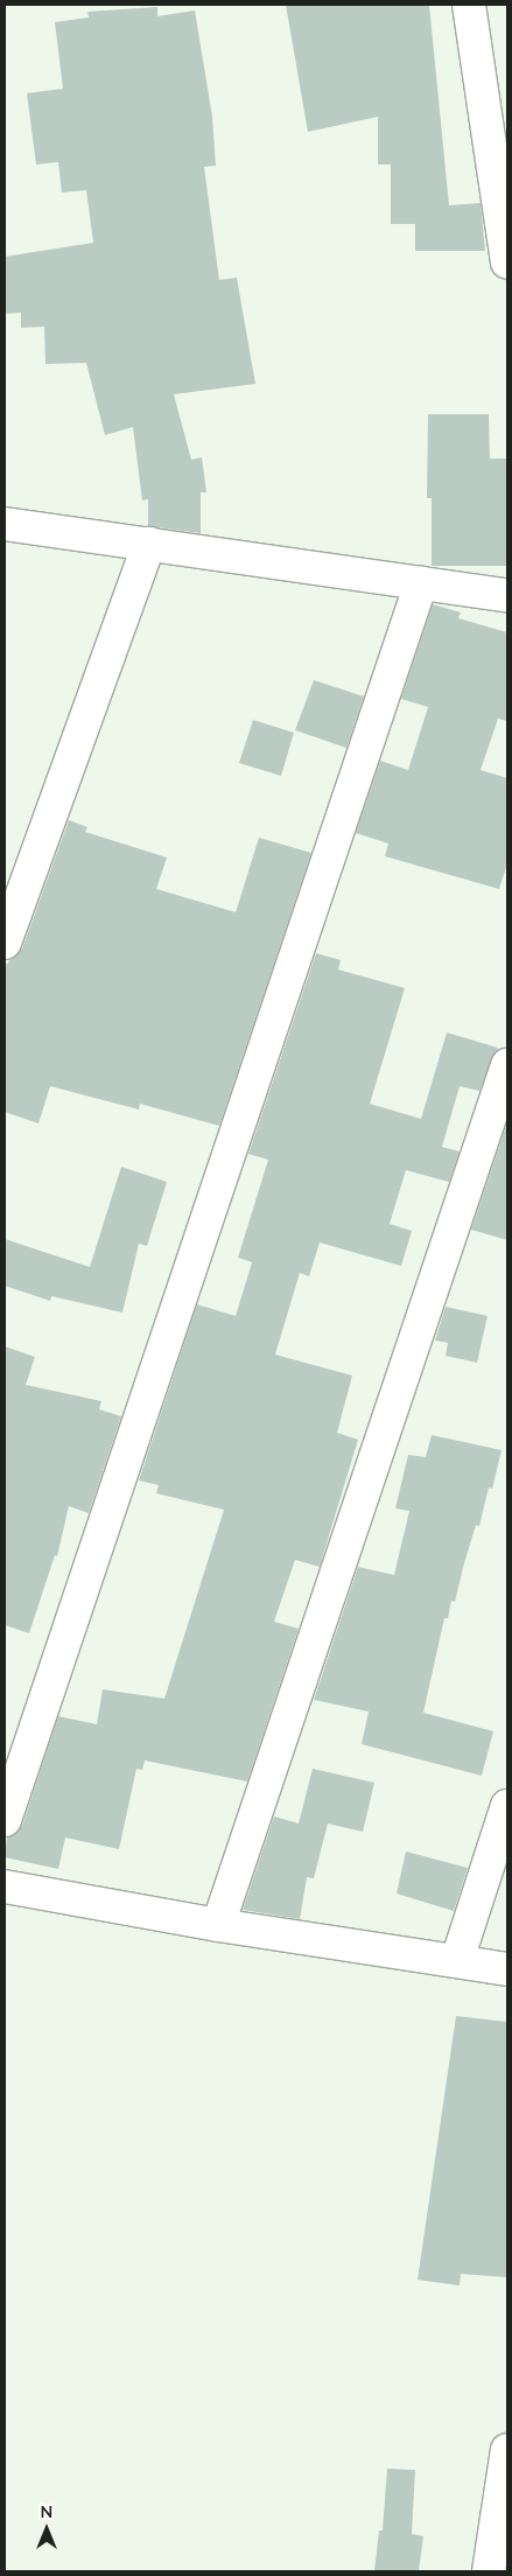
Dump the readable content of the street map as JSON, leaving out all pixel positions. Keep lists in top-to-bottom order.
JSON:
{
  "north": "top"
}
